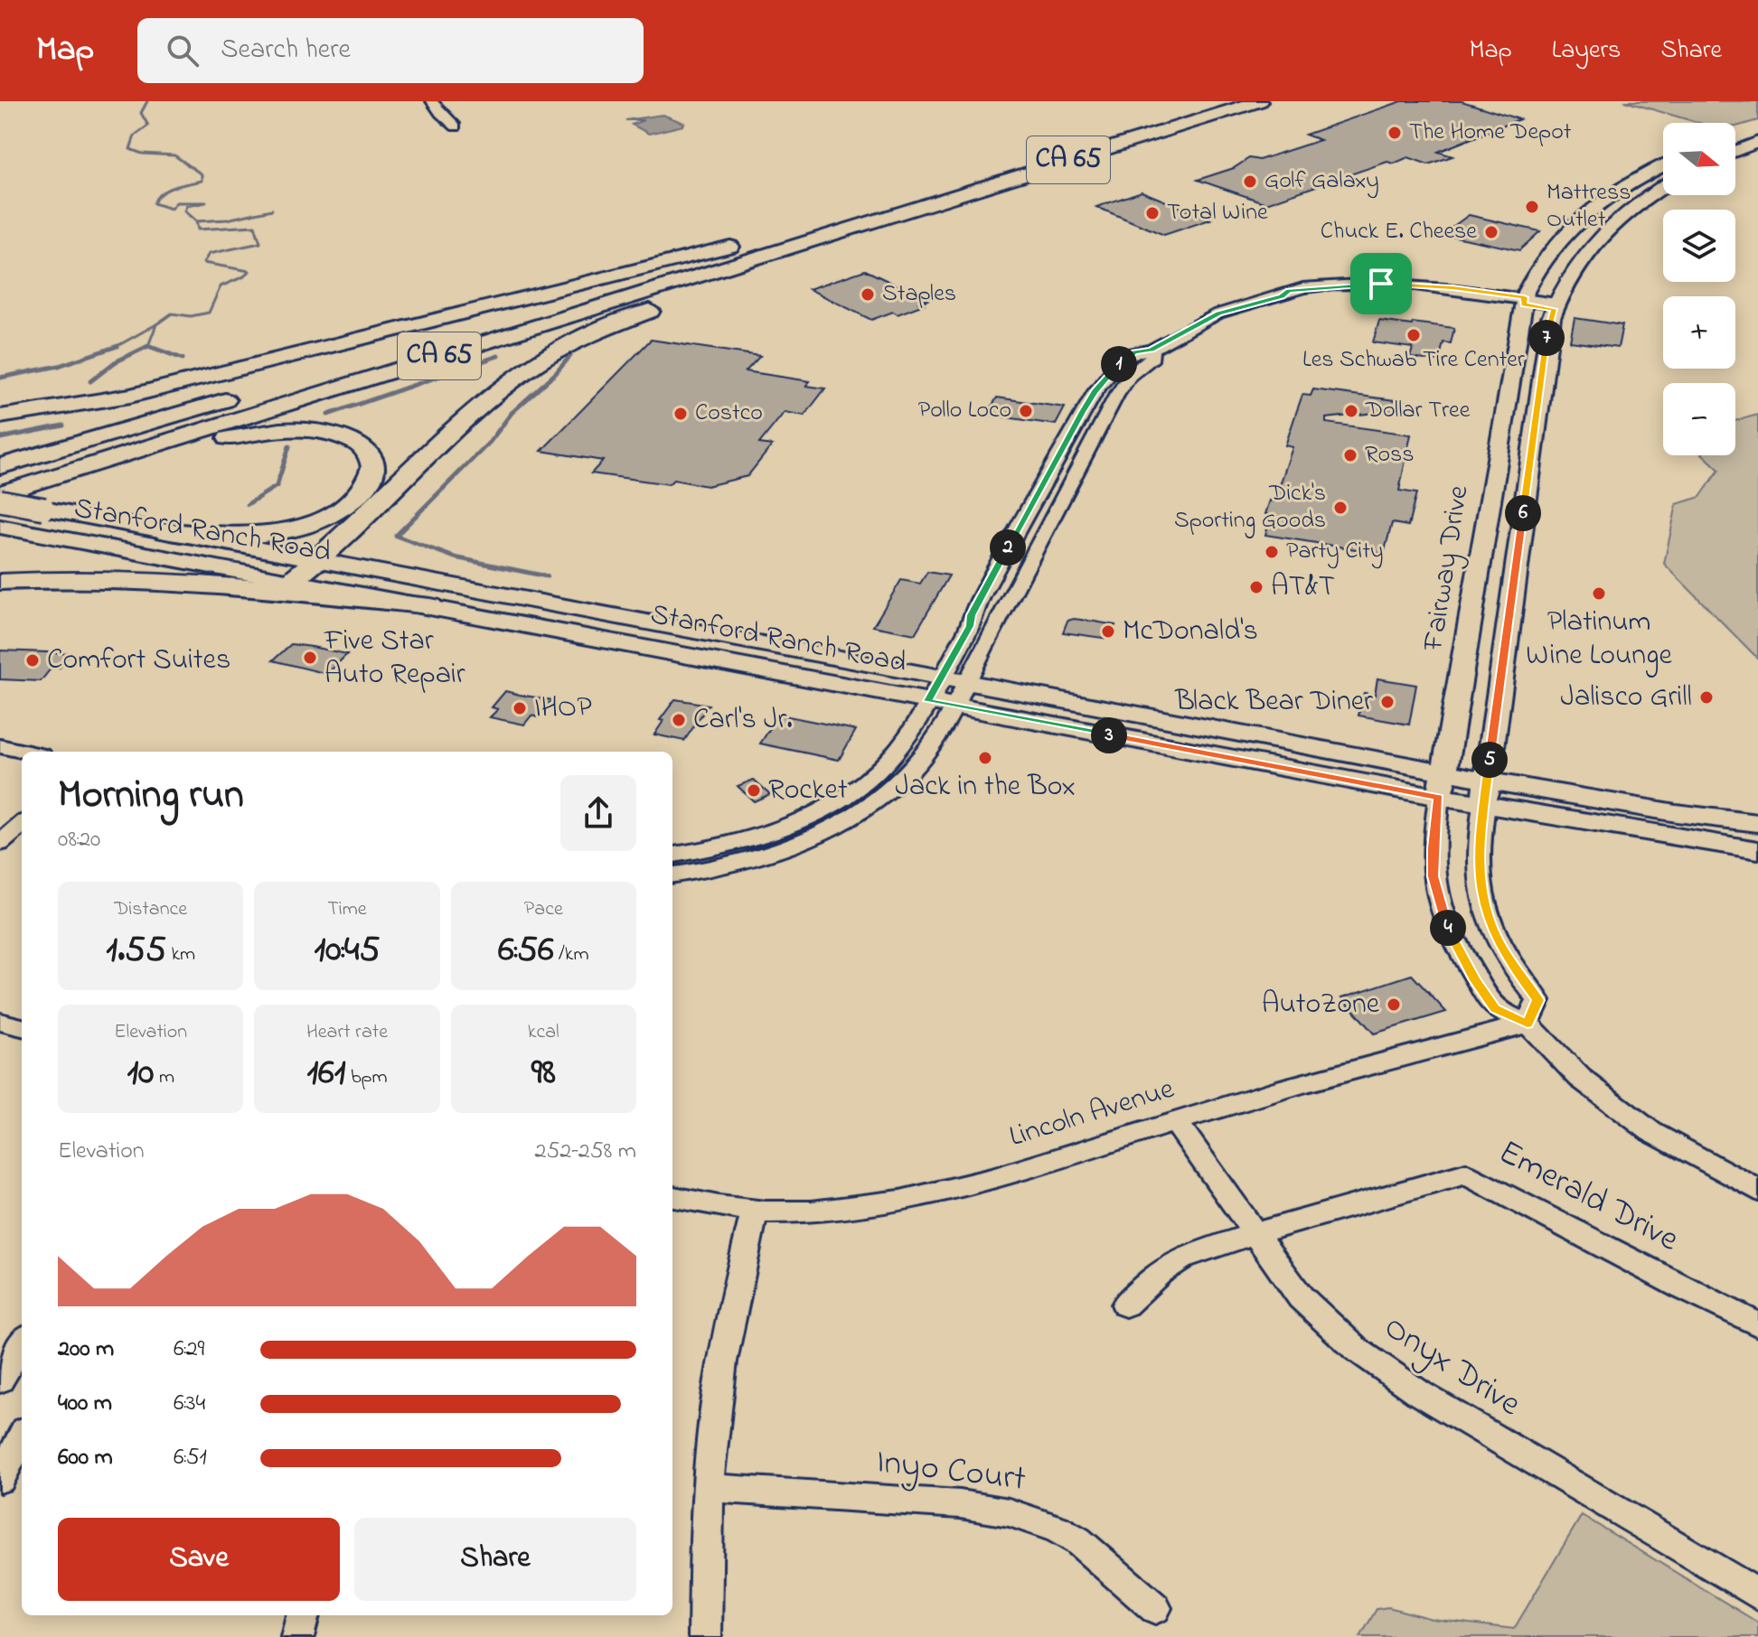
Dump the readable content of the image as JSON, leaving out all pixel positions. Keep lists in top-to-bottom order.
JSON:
{
  "streets": {
    "highway": ["CA 65"],
    "main road": ["Stanford Ranch Road", "Fairway Drive"],
    "street": [
      "Lincoln Avenue",
      "Emerald Drive",
      "Onyx Drive",
      "Inyo Court"
    ]
  },
  "crossings": [
    ["Stanford Ranch Road", "Fairway Drive"],
    ["Fairway Drive", "Lincoln Avenue"],
    ["Lincoln Avenue", "Onyx Drive"],
    ["Emerald Drive", "Onyx Drive"]
  ],
  "places": [
    "The Home Depot",
    "Golf Galaxy",
    "Mattress Outlet",
    "Total Wine",
    "Chuck E. Cheese",
    "Staples",
    "Les Schwab Tire Center",
    "Pollo Loco",
    "Dollar Tree",
    "Costco",
    "Ross",
    "Dick's Sporting Goods",
    "Party City",
    "AT&T",
    "Platinum Wine Lounge",
    "McDonald's",
    "Five Star Auto Repair",
    "Comfort Suites",
    "Jalisco Grill",
    "Black Bear Diner",
    "IHOP",
    "Carl's Jr.",
    "Jack in the Box",
    "Rocket",
    "AutoZone"
  ],
  "north": "right",
  "page": {
    "header": "Map",
    "search": "Search here",
    "nav": ["Map", "Layers", "Share"],
    "map_buttons": ["+", "−"],
    "pins": [
      "7",
      "1",
      "6",
      "2",
      "3",
      "5",
      "4"
    ],
    "heading": ["Morning run", "08:20"],
    "stats": [
      ["Distance", "1.55 km"],
      ["Time", "10:45"],
      ["Pace", "6:56 /km"],
      ["Elevation", "10 m"],
      ["Heart rate", "161 bpm"],
      ["kcal", "98"]
    ],
    "chart": ["Elevation", "252–258 m"],
    "list": [
      {
        "name": "200 m",
        "note": "6:29"
      },
      {
        "name": "400 m",
        "note": "6:34"
      },
      {
        "name": "600 m",
        "note": "6:51"
      }
    ],
    "buttons": ["Save", "Share"]
  }
}
